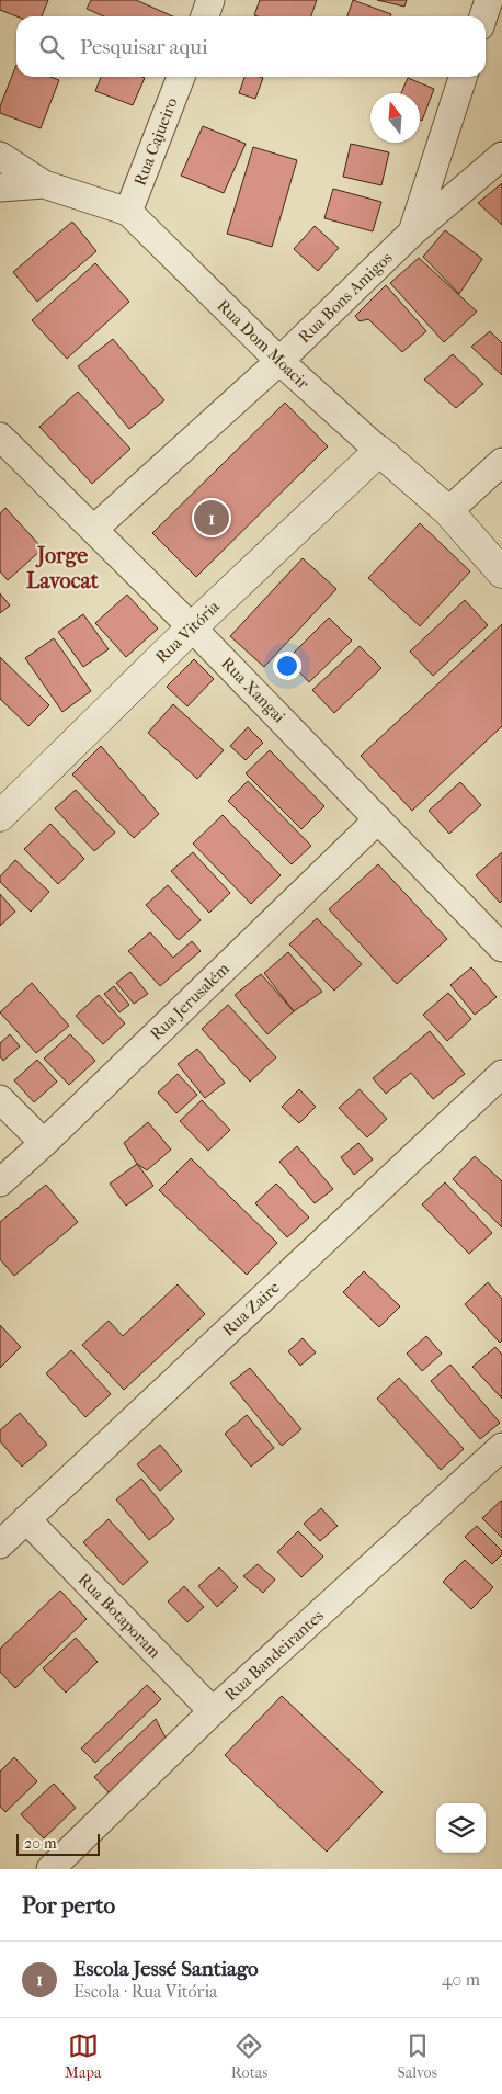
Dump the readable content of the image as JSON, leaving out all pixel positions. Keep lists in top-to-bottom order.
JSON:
{
  "streets": {
    "street": [
      "Rua Cajueiro",
      "Rua Bons Amigos",
      "Rua Dom Moacir",
      "Rua Vitória",
      "Rua Xangai",
      "Rua Jerusalém",
      "Rua Zaire",
      "Rua Botaporam",
      "Rua Bandeirantes"
    ]
  },
  "crossings": [
    ["Rua Cajueiro", "Rua Dom Moacir"],
    ["Rua Bons Amigos", "Rua Dom Moacir"],
    ["Rua Bons Amigos", "Rua Xangai"],
    ["Rua Dom Moacir", "Rua Vitória"],
    ["Rua Vitória", "Rua Xangai"],
    ["Rua Xangai", "Rua Jerusalém"],
    ["Rua Zaire", "Rua Botaporam"],
    ["Rua Botaporam", "Rua Bandeirantes"]
  ],
  "districts": ["Jorge Lavocat"],
  "scale_bar": "20 m",
  "north": "top",
  "page": {
    "search": "Pesquisar aqui",
    "pins": "1",
    "scale": "20 m",
    "heading": "Por perto",
    "list": [
      {
        "mark": "1",
        "name": "Escola Jessé Santiago",
        "note": "Escola · Rua Vitória",
        "value": "40 m"
      }
    ],
    "nav": ["Mapa", "Rotas", "Salvos"]
  }
}
